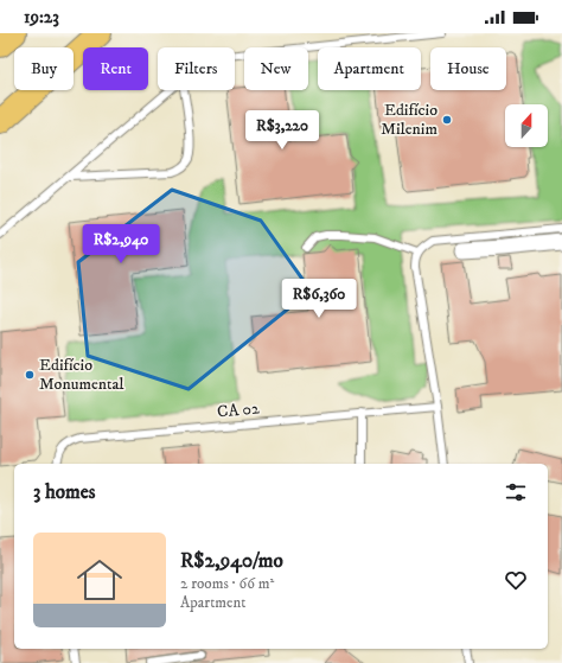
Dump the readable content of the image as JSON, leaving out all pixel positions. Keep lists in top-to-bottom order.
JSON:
{
  "streets": {
    "lane": ["CA 02"]
  },
  "places": ["Edifício Milenim", "Edifício Monumental"],
  "north": "top",
  "page": {
    "status": "19:23",
    "chip": [
      "Buy",
      "Rent",
      "Filters",
      "New",
      "Apartment",
      "House"
    ],
    "price": ["R$3,220", "R$2,940", "R$6,360"],
    "heading": "3 homes",
    "list": [
      {
        "name": "R$2,940/mo",
        "note": "2 rooms · 66 m² · Apartment"
      }
    ]
  }
}
